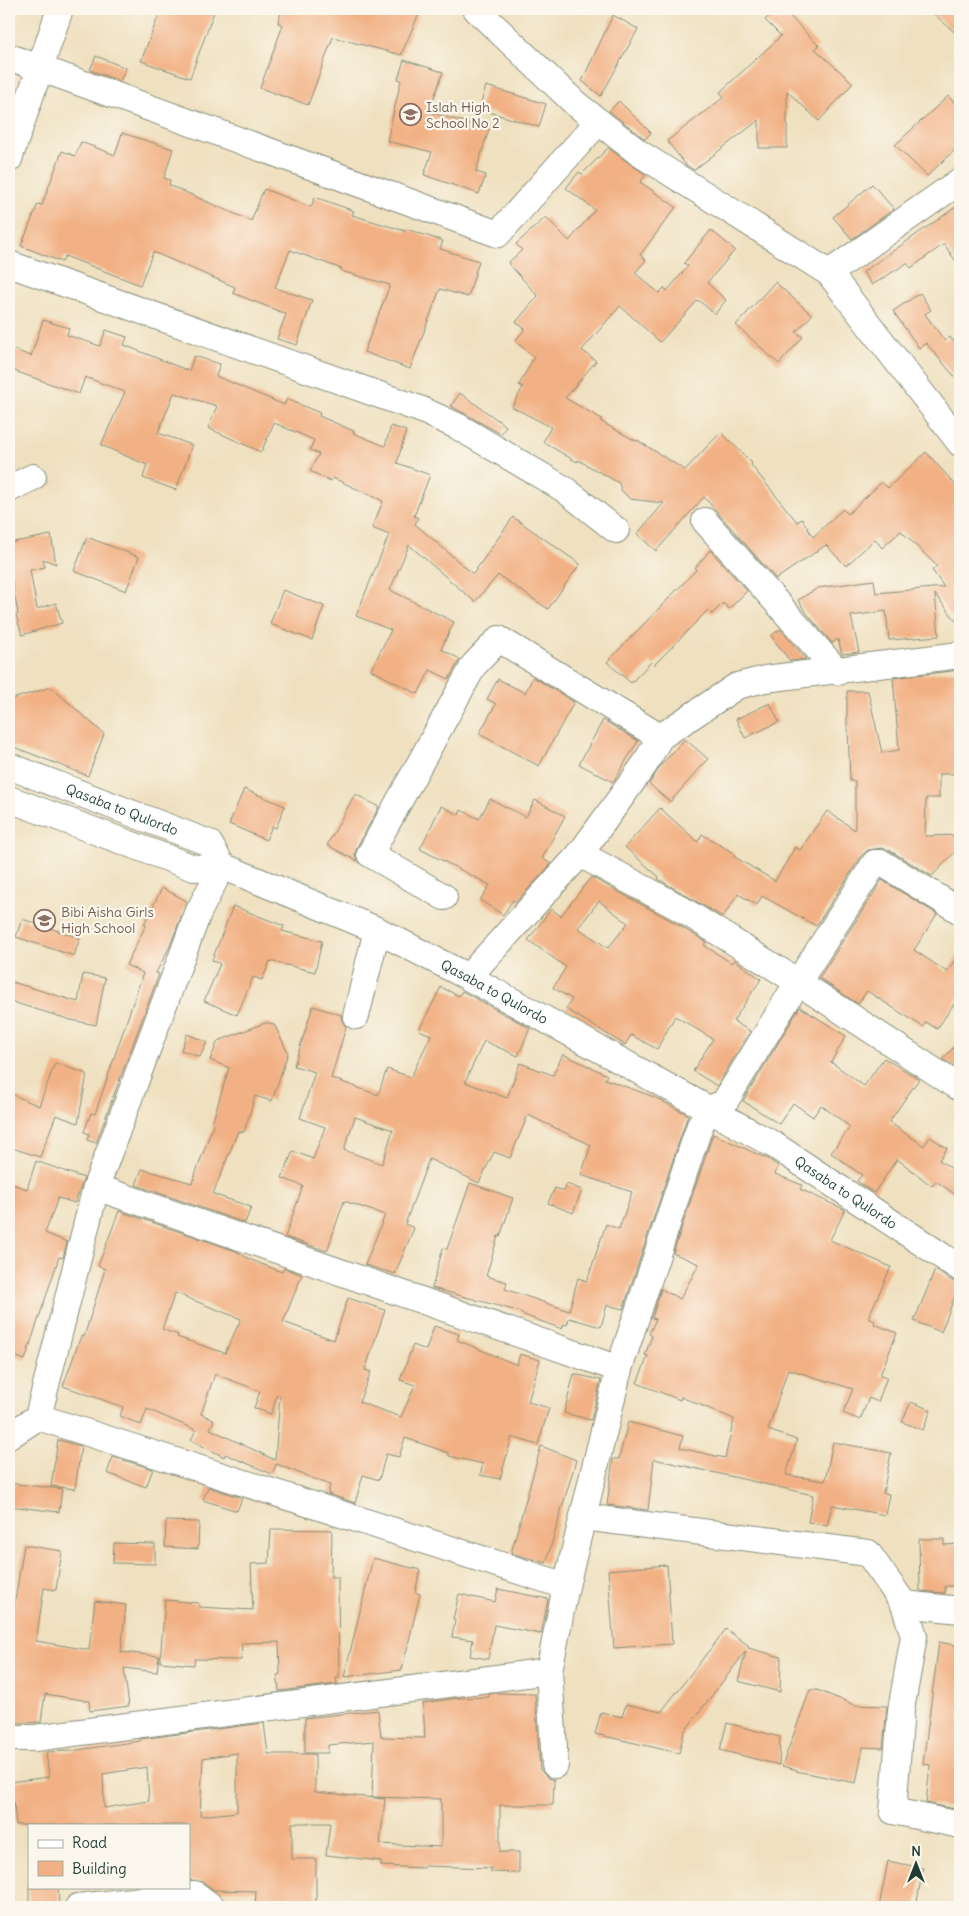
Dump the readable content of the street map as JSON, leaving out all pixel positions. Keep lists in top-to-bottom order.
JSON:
{
  "streets": {
    "street": ["Qasaba to Qulordo"]
  },
  "places": {
    "school or university": ["Islah High School No 2", "Bibi Aisha Girls High School"]
  },
  "legend": ["Road", "Building"],
  "north": "top"
}
